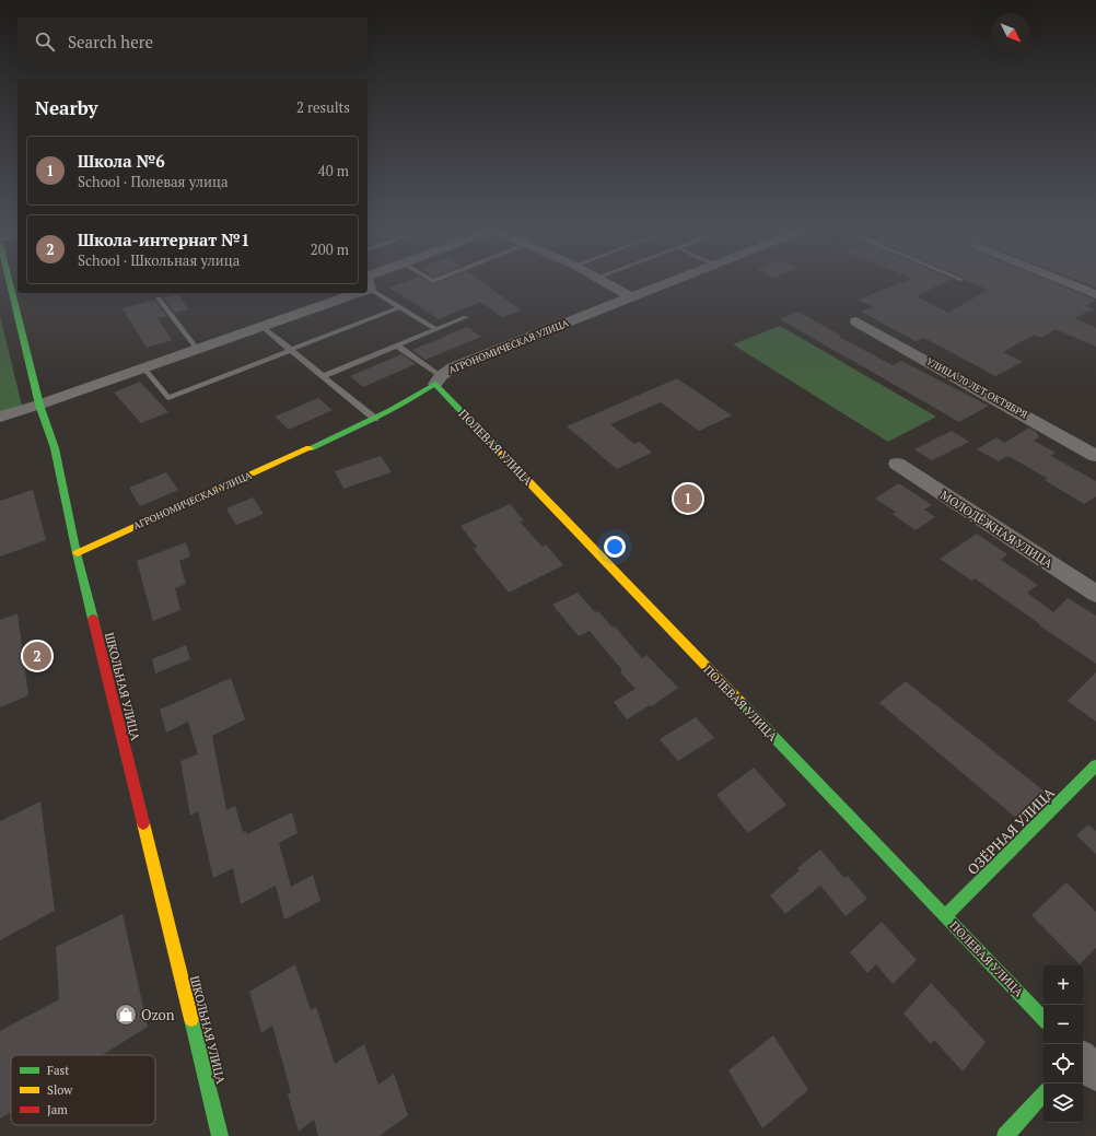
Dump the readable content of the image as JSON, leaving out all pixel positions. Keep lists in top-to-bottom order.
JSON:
{
  "streets": {
    "street": [
      "АГРОНОМИЧЕСКАЯ УЛИЦА",
      "УЛИЦА 70 ЛЕТ ОКТЯБРЯ",
      "ПОЛЕВАЯ УЛИЦА",
      "МОЛОДЁЖНАЯ УЛИЦА",
      "ШКОЛЬНАЯ УЛИЦА",
      "ОЗЁРНАЯ УЛИЦА"
    ]
  },
  "crossings": [
    ["АГРОНОМИЧЕСКАЯ УЛИЦА", "ПОЛЕВАЯ УЛИЦА"],
    ["АГРОНОМИЧЕСКАЯ УЛИЦА", "ШКОЛЬНАЯ УЛИЦА"],
    ["ПОЛЕВАЯ УЛИЦА", "ОЗЁРНАЯ УЛИЦА"]
  ],
  "places": {
    "shop": ["Ozon"]
  },
  "legend": ["Fast", "Slow", "Jam"],
  "north": "bottom right",
  "page": {
    "search": "Search here",
    "heading": ["Nearby", "2 results"],
    "list": [
      {
        "mark": "1",
        "name": "Школа №6",
        "note": "School · Полевая улица",
        "value": "40 m"
      },
      {
        "mark": "2",
        "name": "Школа-интернат №1",
        "note": "School · Школьная улица",
        "value": "200 m"
      }
    ],
    "pins": ["1", "2"],
    "map_buttons": ["+", "−"]
  }
}
